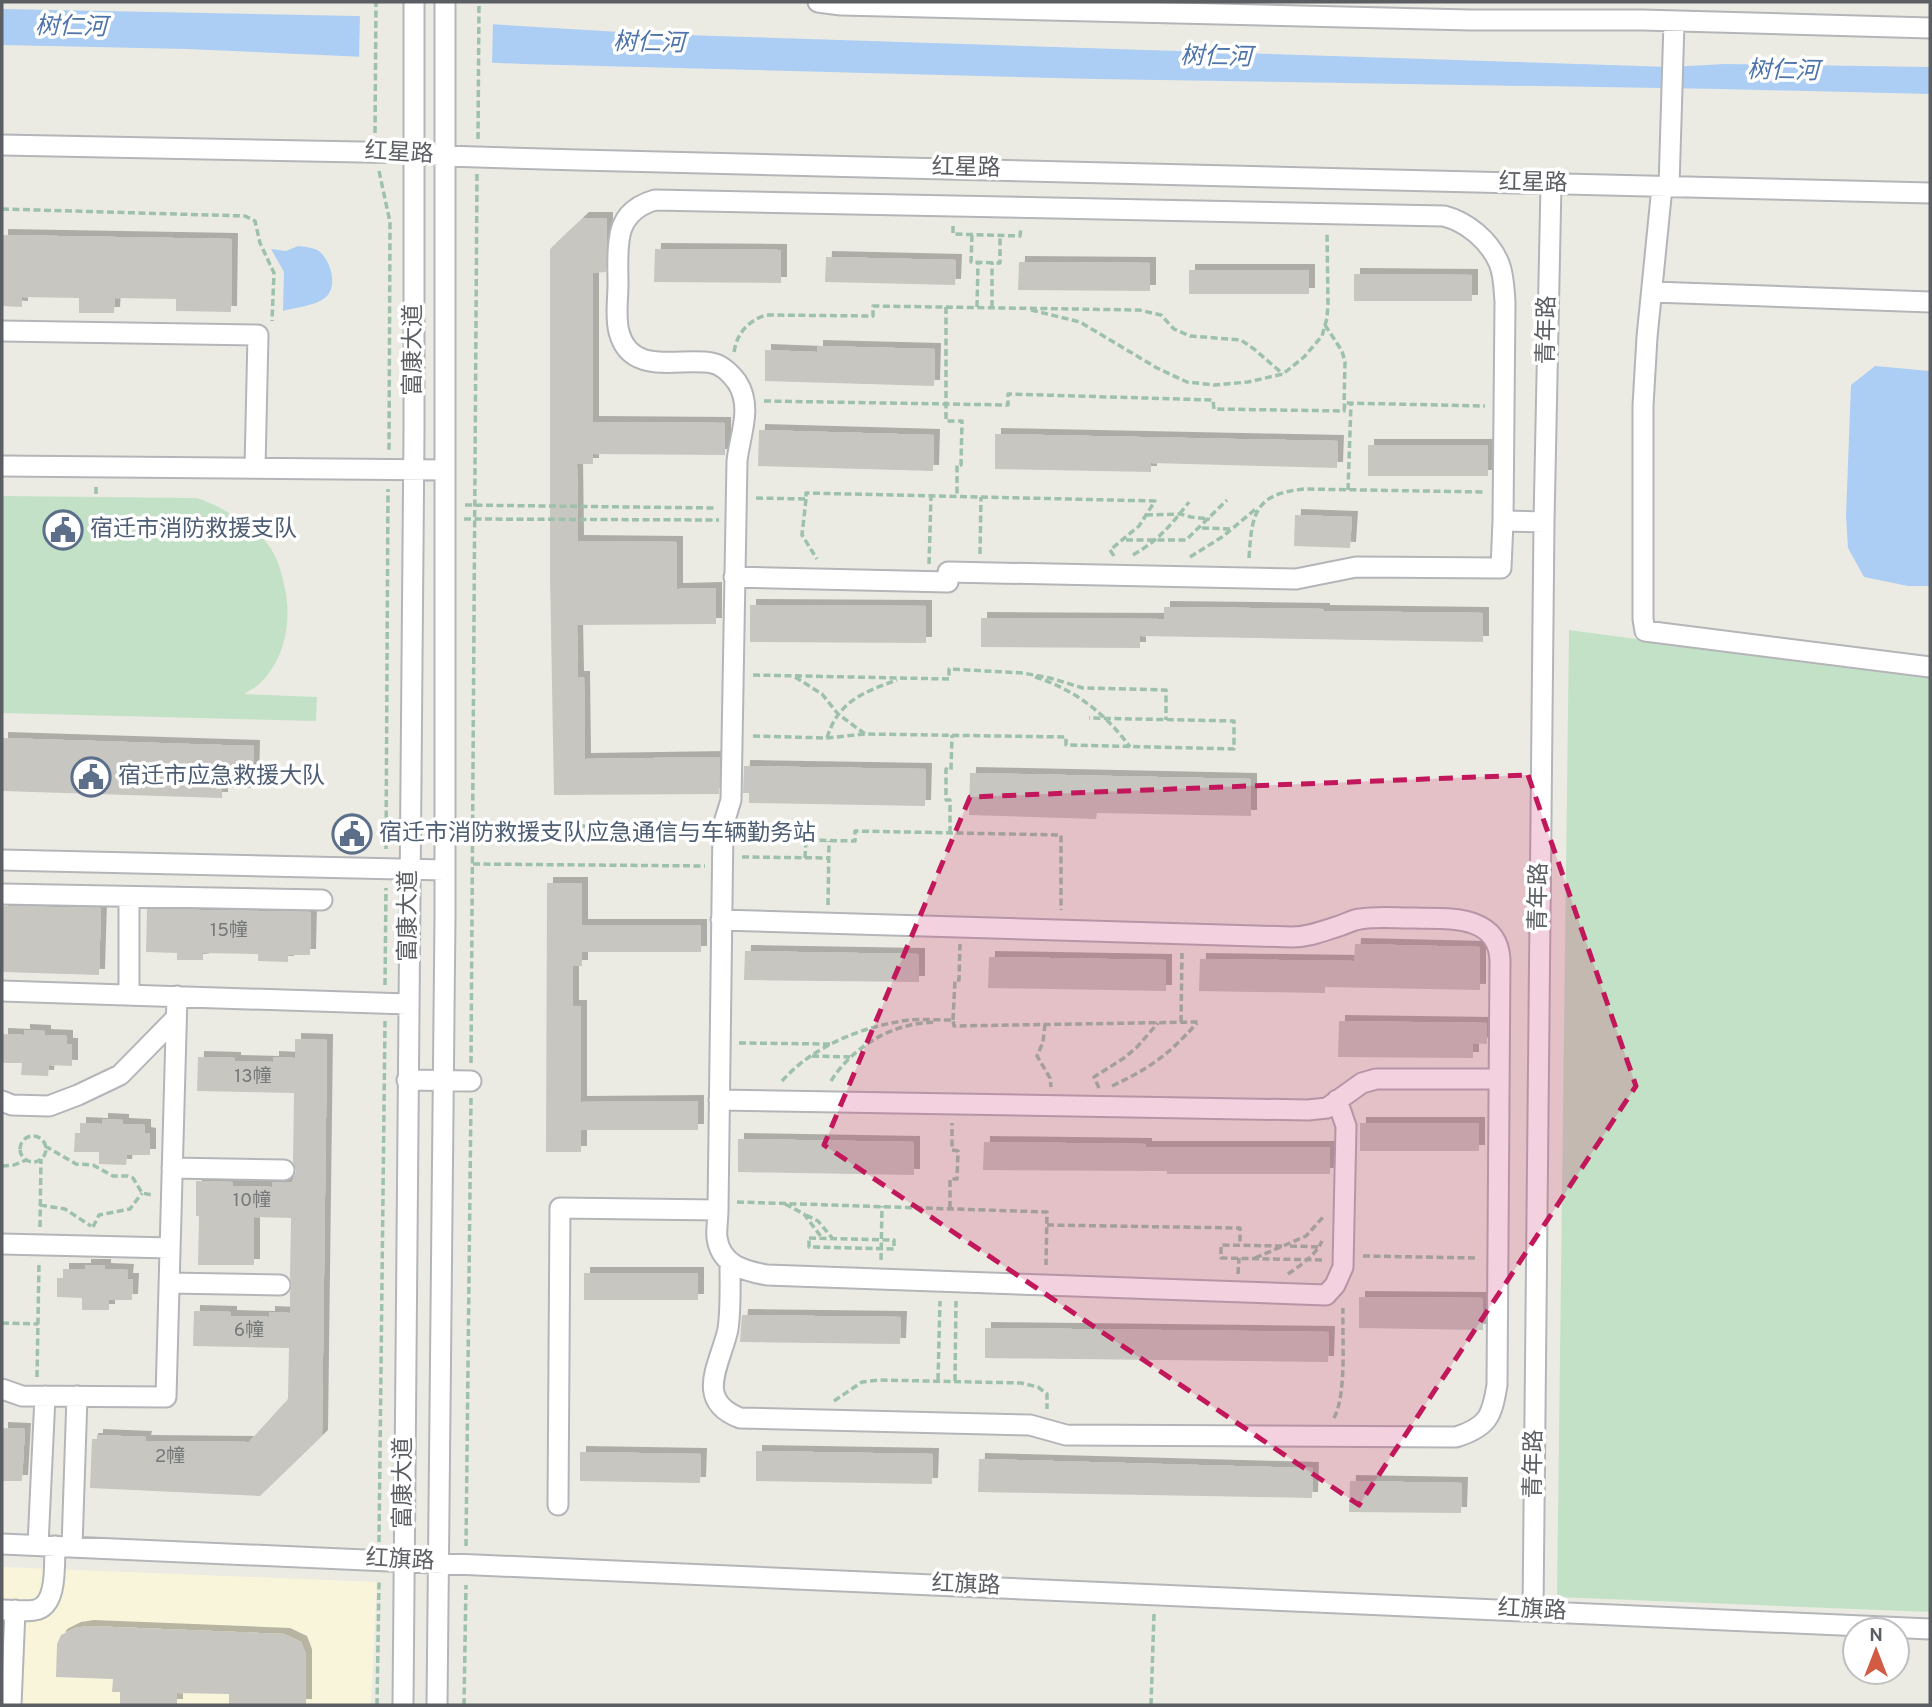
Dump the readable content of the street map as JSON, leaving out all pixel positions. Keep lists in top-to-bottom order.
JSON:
{
  "streets": {
    "street": [
      "红星路",
      "青年路",
      "富康大道",
      "红旗路"
    ]
  },
  "crossings": [
    ["红星路", "青年路"],
    ["红星路", "富康大道"],
    ["青年路", "红旗路"],
    ["富康大道", "红旗路"]
  ],
  "water": ["树仁河"],
  "places": {
    "public building": ["宿迁市消防救援支队", "宿迁市应急救援大队", "宿迁市消防救援支队应急通信与车辆勤务站"]
  },
  "house_numbers": [
    "15幢",
    "13幢",
    "10幢",
    "6幢",
    "2幢"
  ],
  "north": "top"
}
